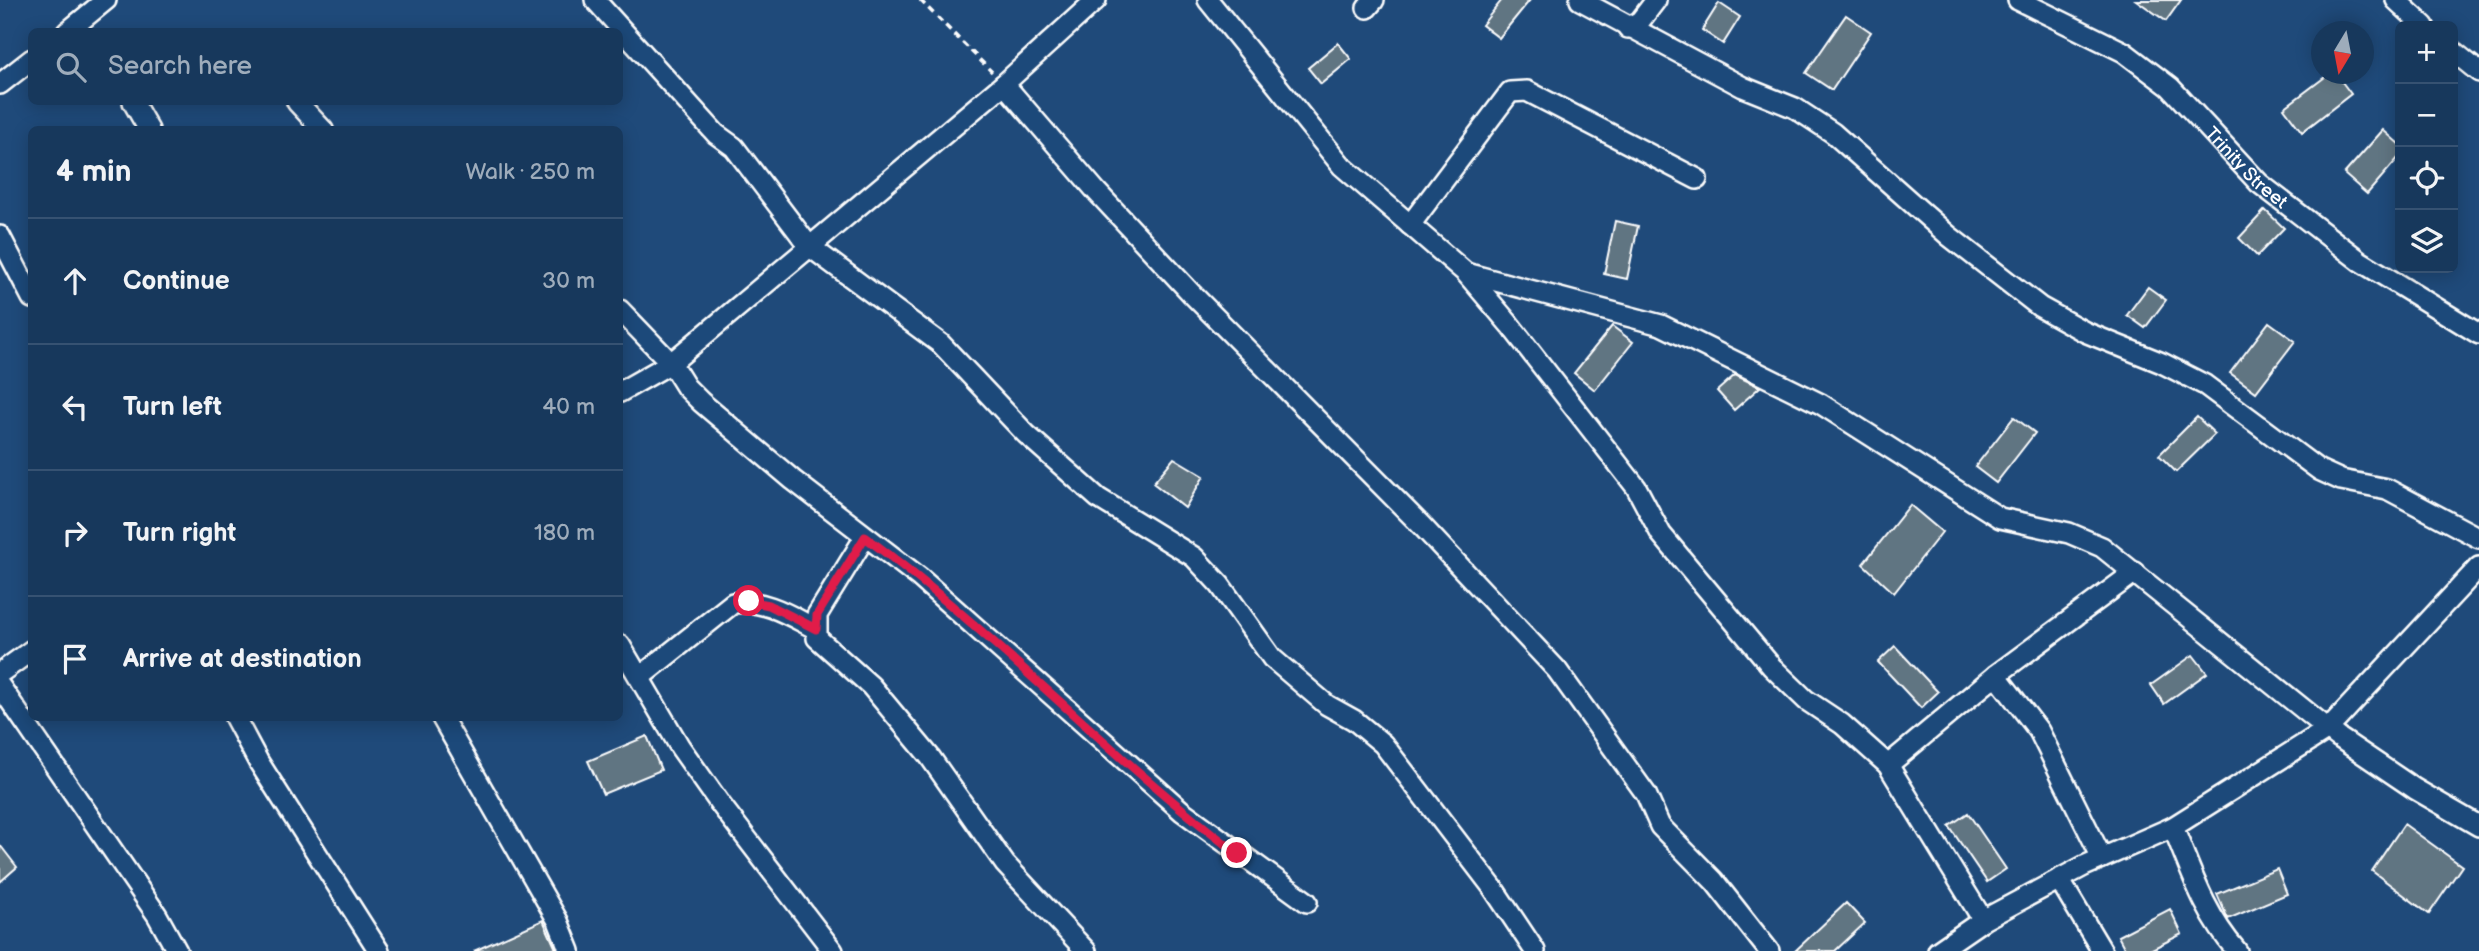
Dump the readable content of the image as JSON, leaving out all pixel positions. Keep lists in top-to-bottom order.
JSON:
{
  "streets": {
    "street": ["Trinity Street"]
  },
  "north": "bottom",
  "page": {
    "map_buttons": ["+", "−"],
    "search": "Search here",
    "heading": ["4 min", "Walk · 250 m"],
    "list": [
      ["Continue", "30 m"],
      ["Turn left", "40 m"],
      ["Turn right", "180 m"],
      "Arrive at destination"
    ]
  }
}
